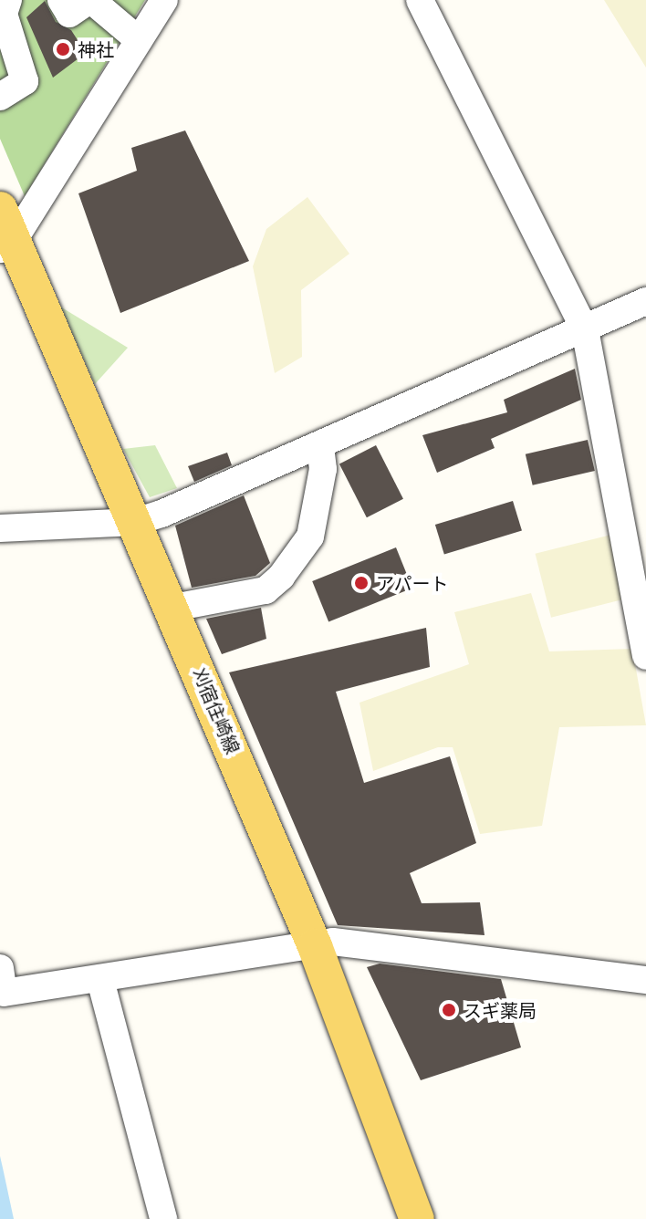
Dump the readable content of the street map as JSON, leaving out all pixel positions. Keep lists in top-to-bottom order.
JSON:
{
  "streets": {
    "main road": ["刈宿住崎線"]
  },
  "places": ["神社", "アパート", "スギ薬局"]
}
